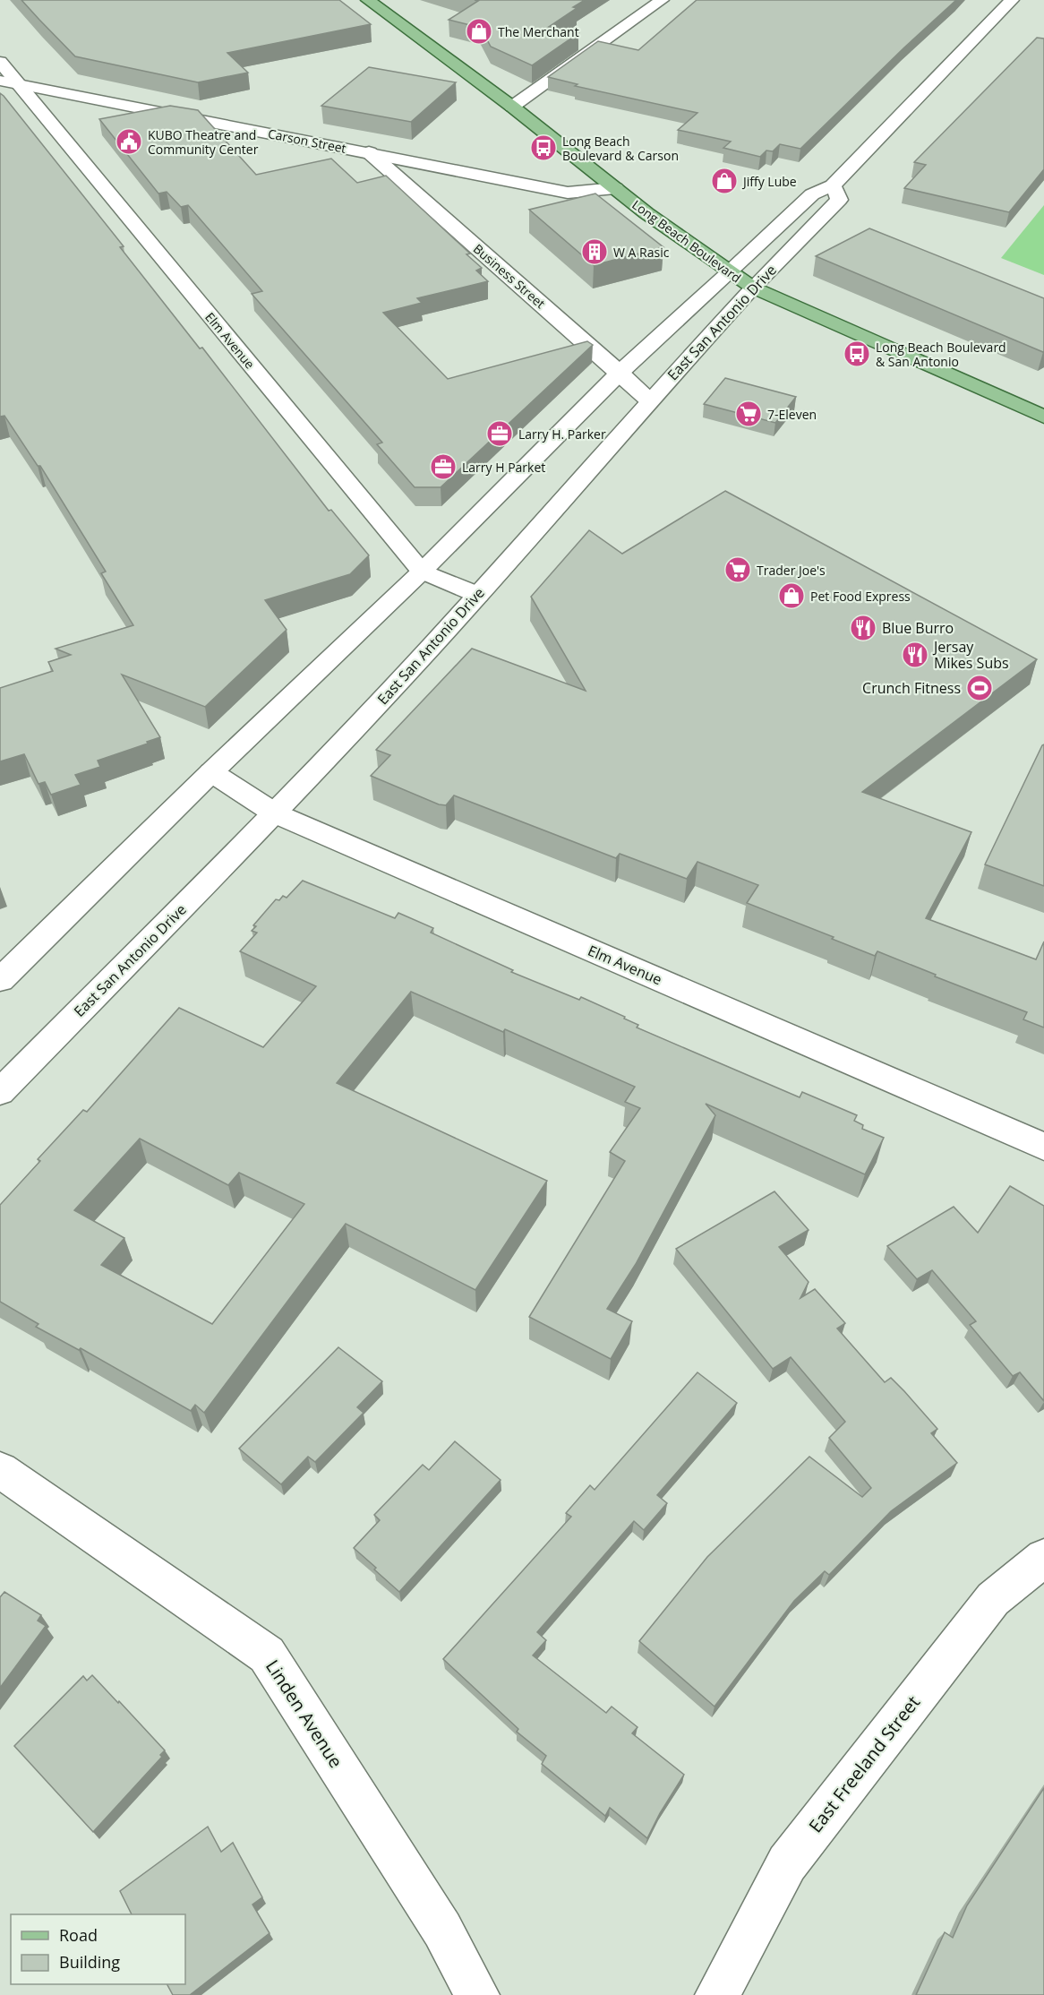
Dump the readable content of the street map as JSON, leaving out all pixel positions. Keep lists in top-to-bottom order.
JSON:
{
  "streets": {
    "main road": ["Long Beach Boulevard"],
    "street": [
      "Carson Street",
      "Business Street",
      "East San Antonio Drive",
      "Elm Avenue",
      "Linden Avenue",
      "East Freeland Street"
    ]
  },
  "crossings": [
    ["Carson Street", "Long Beach Boulevard"],
    ["Carson Street", "Business Street"],
    ["Carson Street", "Elm Avenue"],
    ["Long Beach Boulevard", "East San Antonio Drive"],
    ["Business Street", "East San Antonio Drive"],
    ["East San Antonio Drive", "Elm Avenue"]
  ],
  "places": {
    "shop": ["The Merchant", "Jiffy Lube", "Pet Food Express"],
    "public building": ["KUBO Theatre and Community Center"],
    "bus stop": ["Long Beach Boulevard & Carson", "Long Beach Boulevard & San Antonio"],
    "building": ["W A Rasic"],
    "supermarket": ["7-Eleven", "Trader Joe's"],
    "office": ["Larry H. Parker", "Larry H Parket"],
    "restaurant": ["Blue Burro", "Jersay Mikes Subs"],
    "sports": ["Crunch Fitness"]
  },
  "legend": ["Road", "Building"]
}
